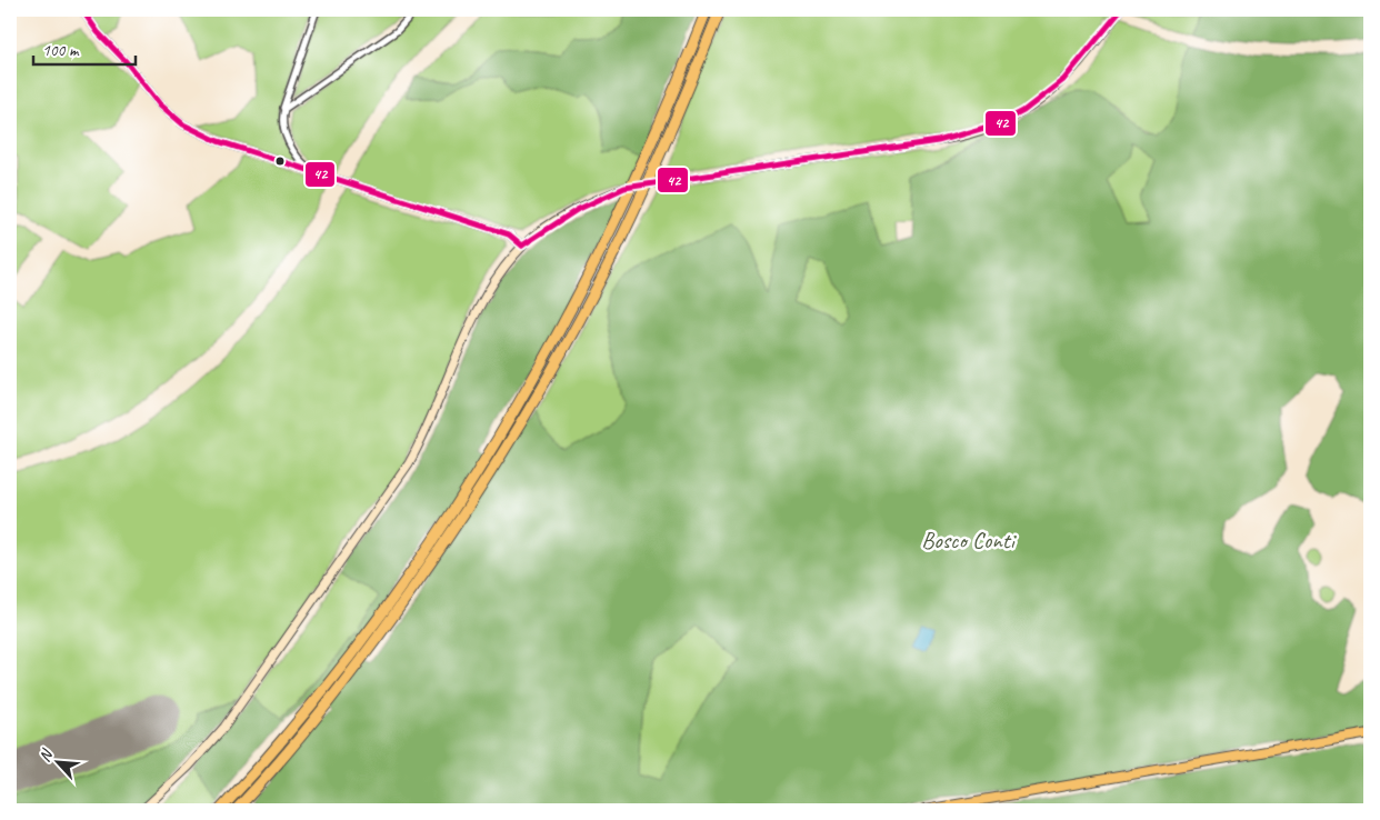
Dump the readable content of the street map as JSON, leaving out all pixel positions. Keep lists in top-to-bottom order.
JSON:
{
  "parks": ["Bosco Conti"],
  "lines": ["transit line 42"],
  "scale_bar": "100 m",
  "north": "top left"
}
